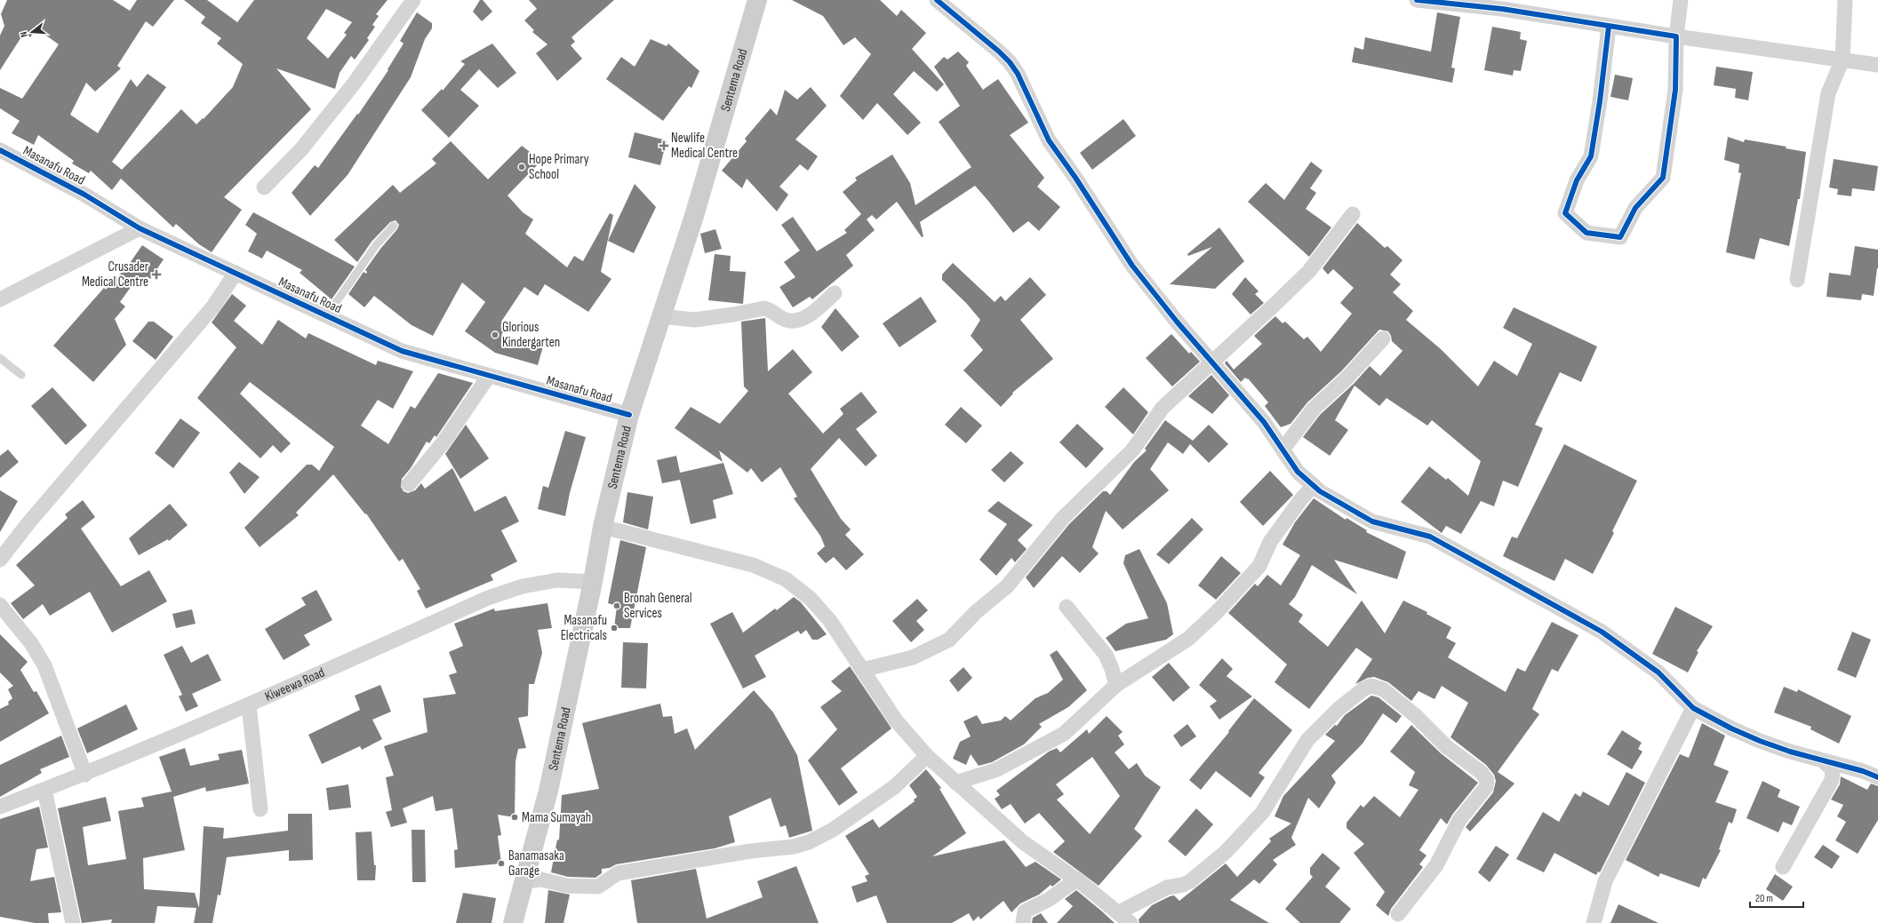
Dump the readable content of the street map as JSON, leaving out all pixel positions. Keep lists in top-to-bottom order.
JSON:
{
  "streets": {
    "main road": ["Sentema Road"],
    "street": ["Masanafu Road", "Kiweewa Road"]
  },
  "crossings": [
    ["Sentema Road", "Masanafu Road"],
    ["Sentema Road", "Kiweewa Road"]
  ],
  "places": {
    "health": ["Newlife Medical Centre", "Crusader Medical Centre"],
    "other": [
      "Hope Primary School",
      "Glorious Kindergarten",
      "Bronah General Services",
      "Masanafu Electricals",
      "Mama Sumayah",
      "Banamasaka Garage"
    ]
  },
  "scale_bar": "20 m",
  "north": "left"
}
